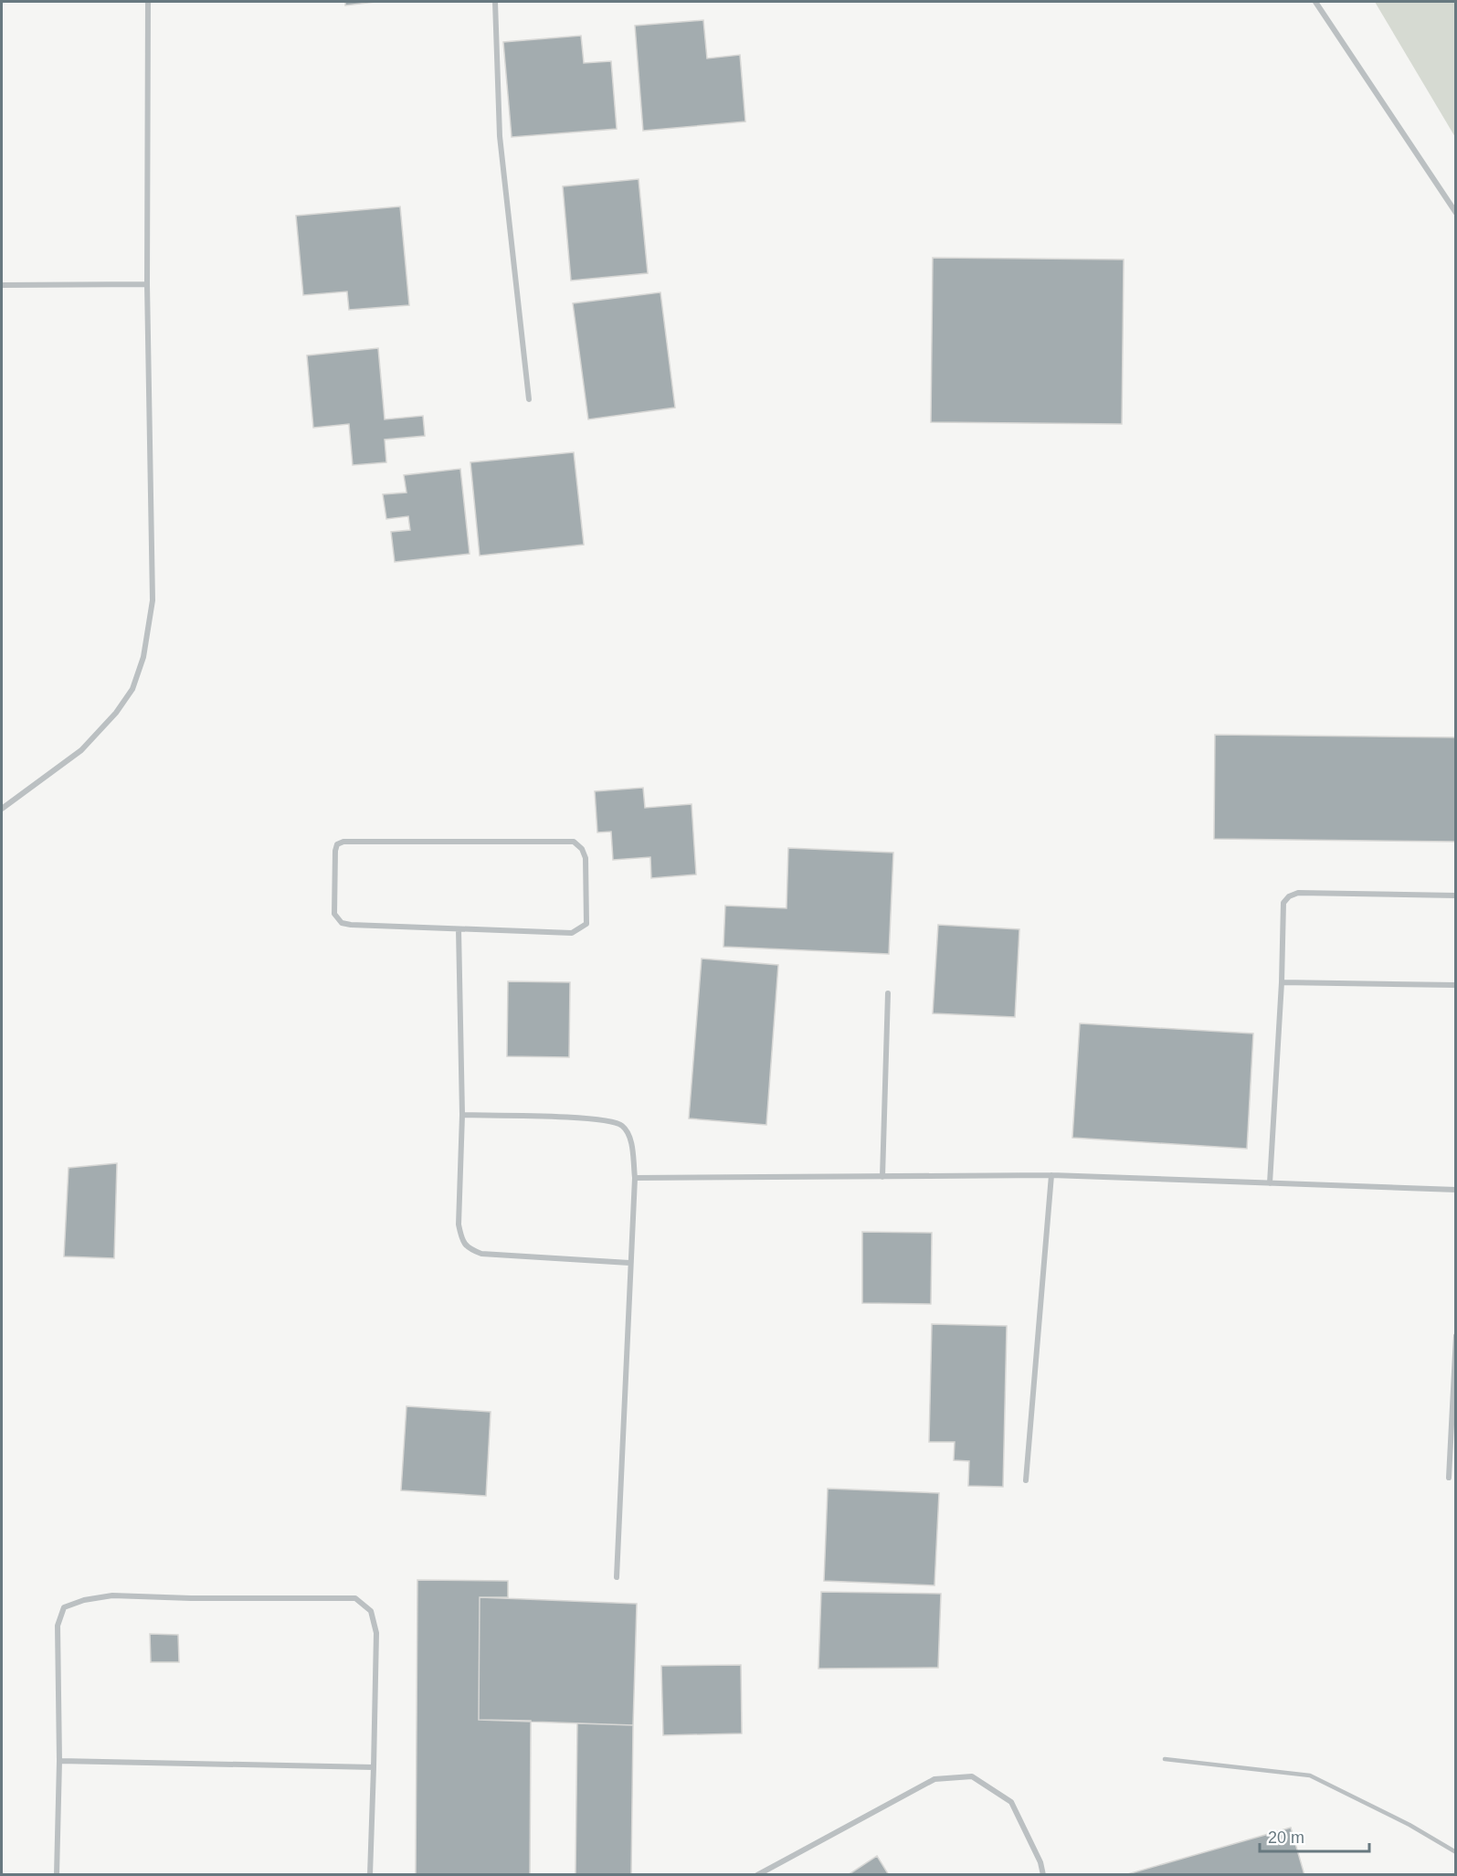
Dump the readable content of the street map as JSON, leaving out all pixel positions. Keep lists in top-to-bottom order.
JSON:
{
  "scale_bar": "20 m"
}
